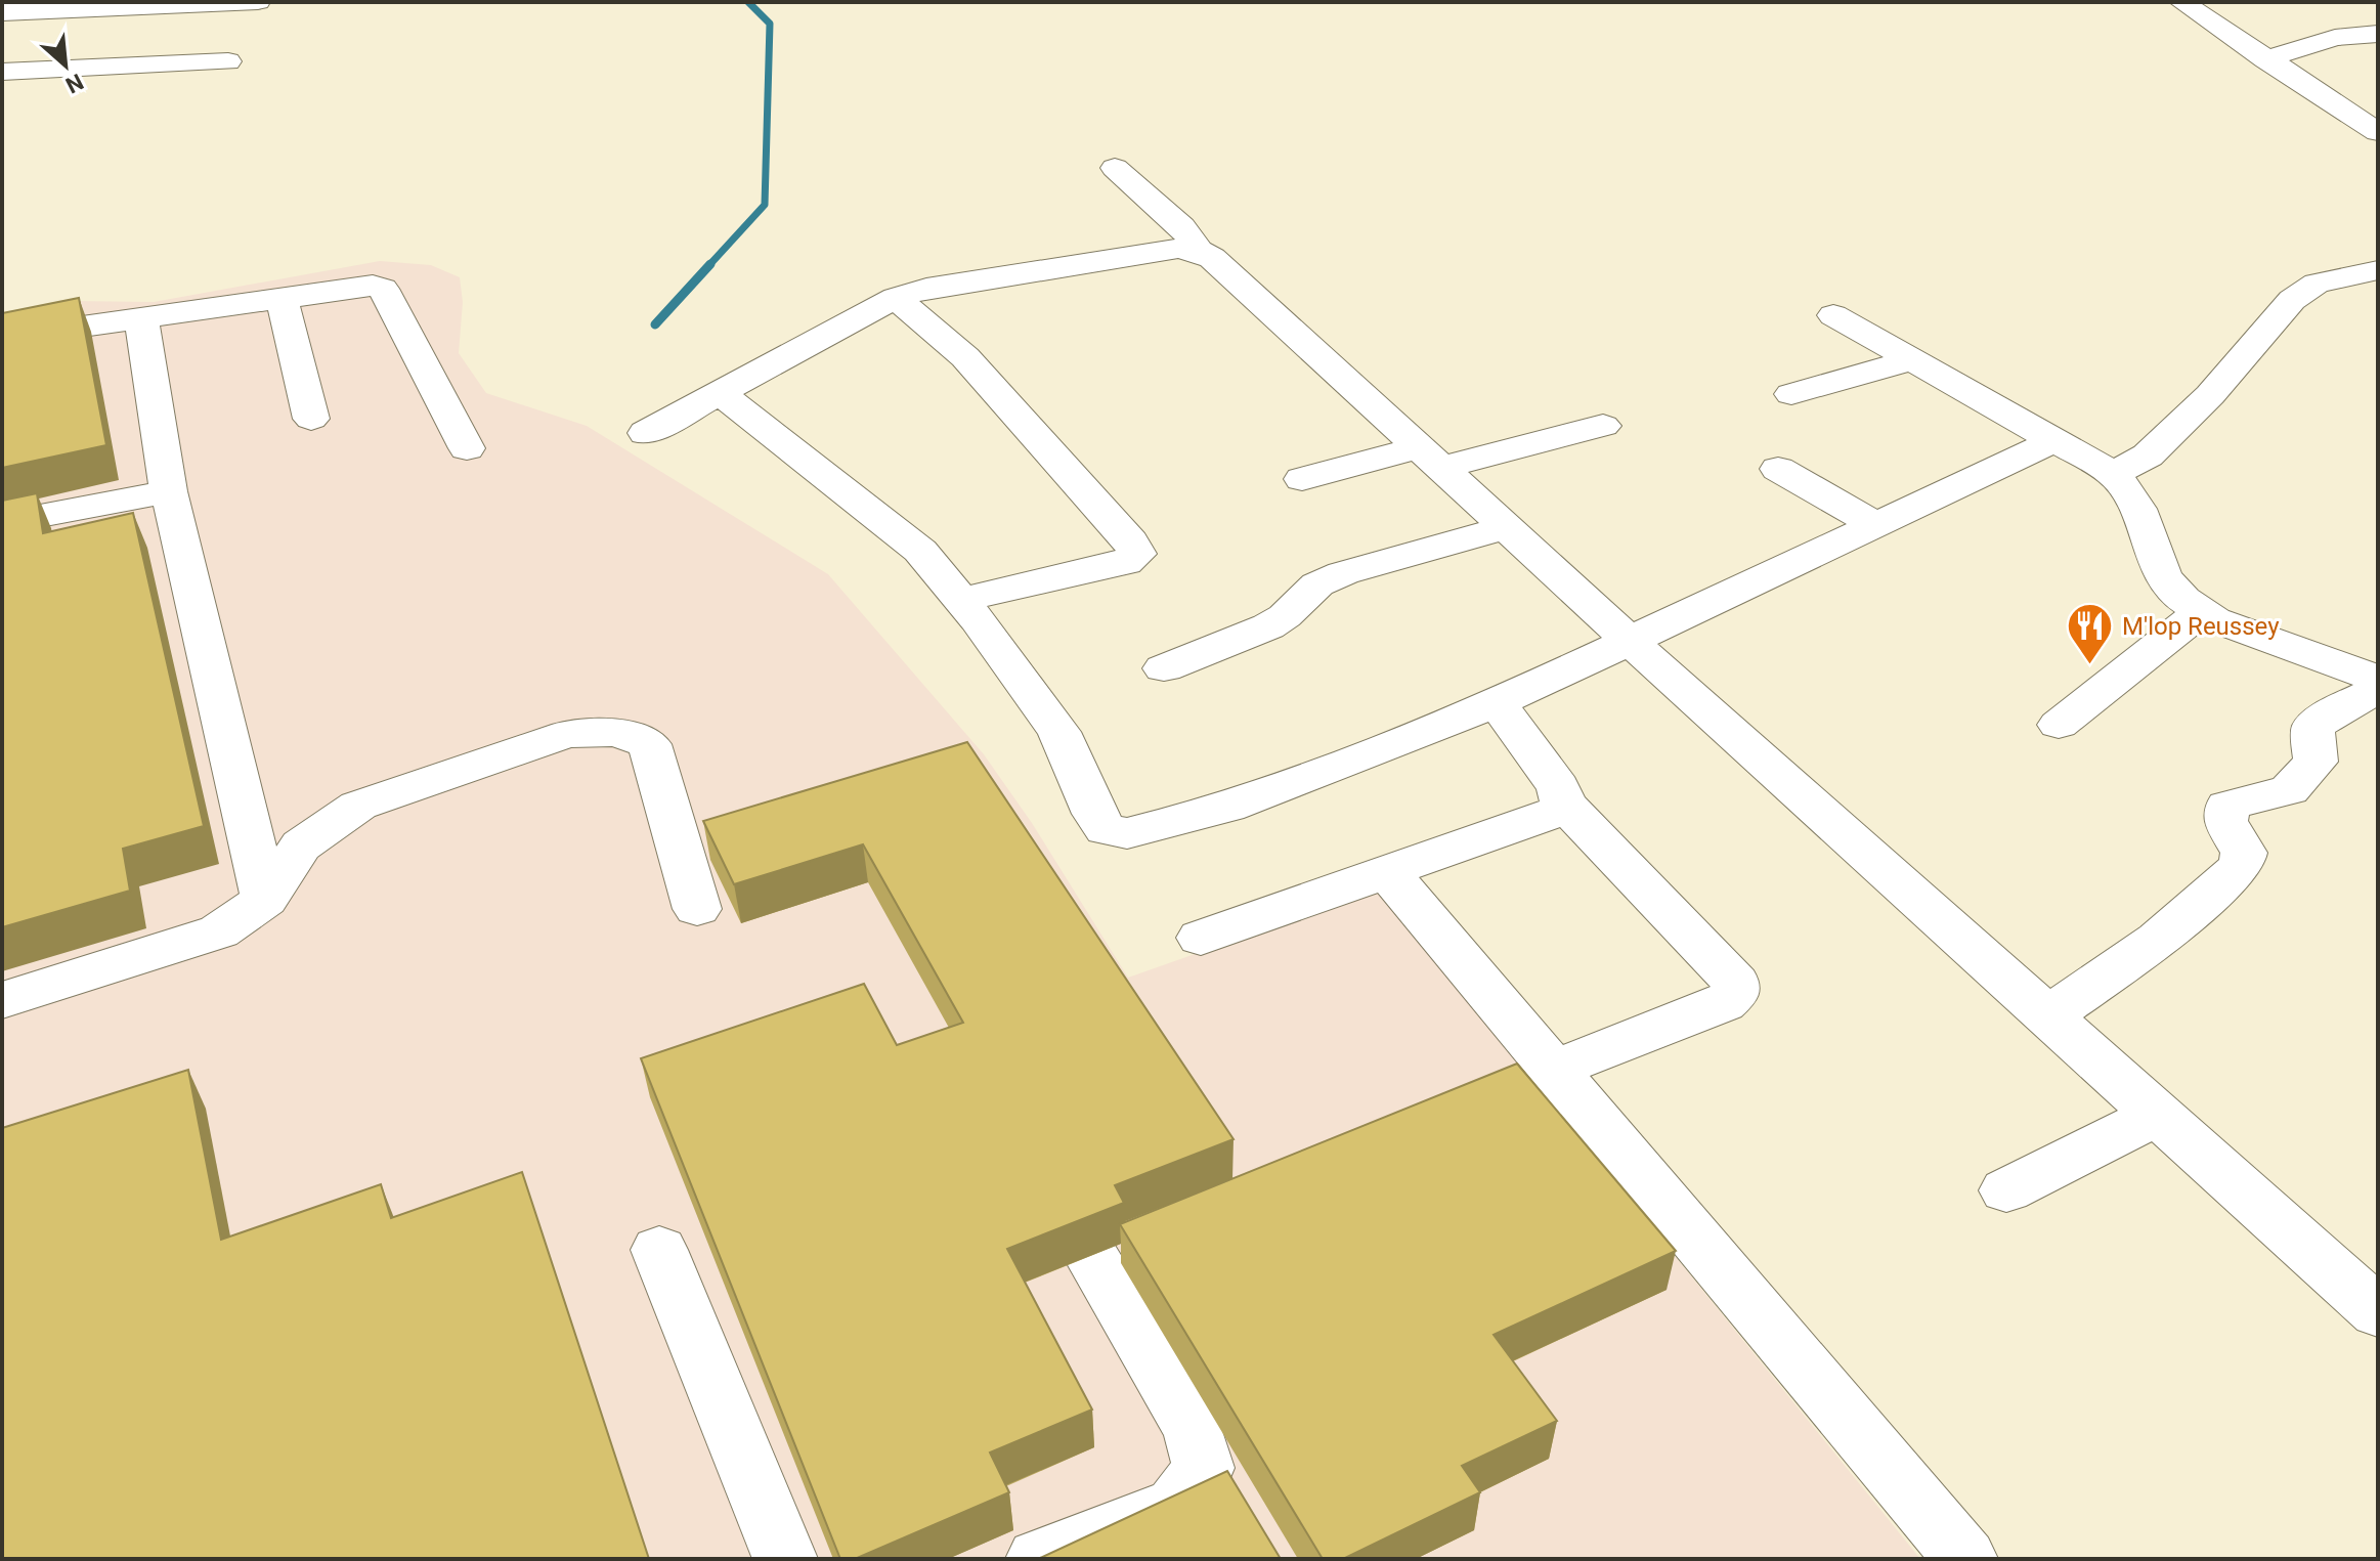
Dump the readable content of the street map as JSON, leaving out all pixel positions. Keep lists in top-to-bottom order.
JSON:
{
  "places": {
    "restaurant": ["M'lop Reussey"]
  },
  "north": "bottom right"
}
